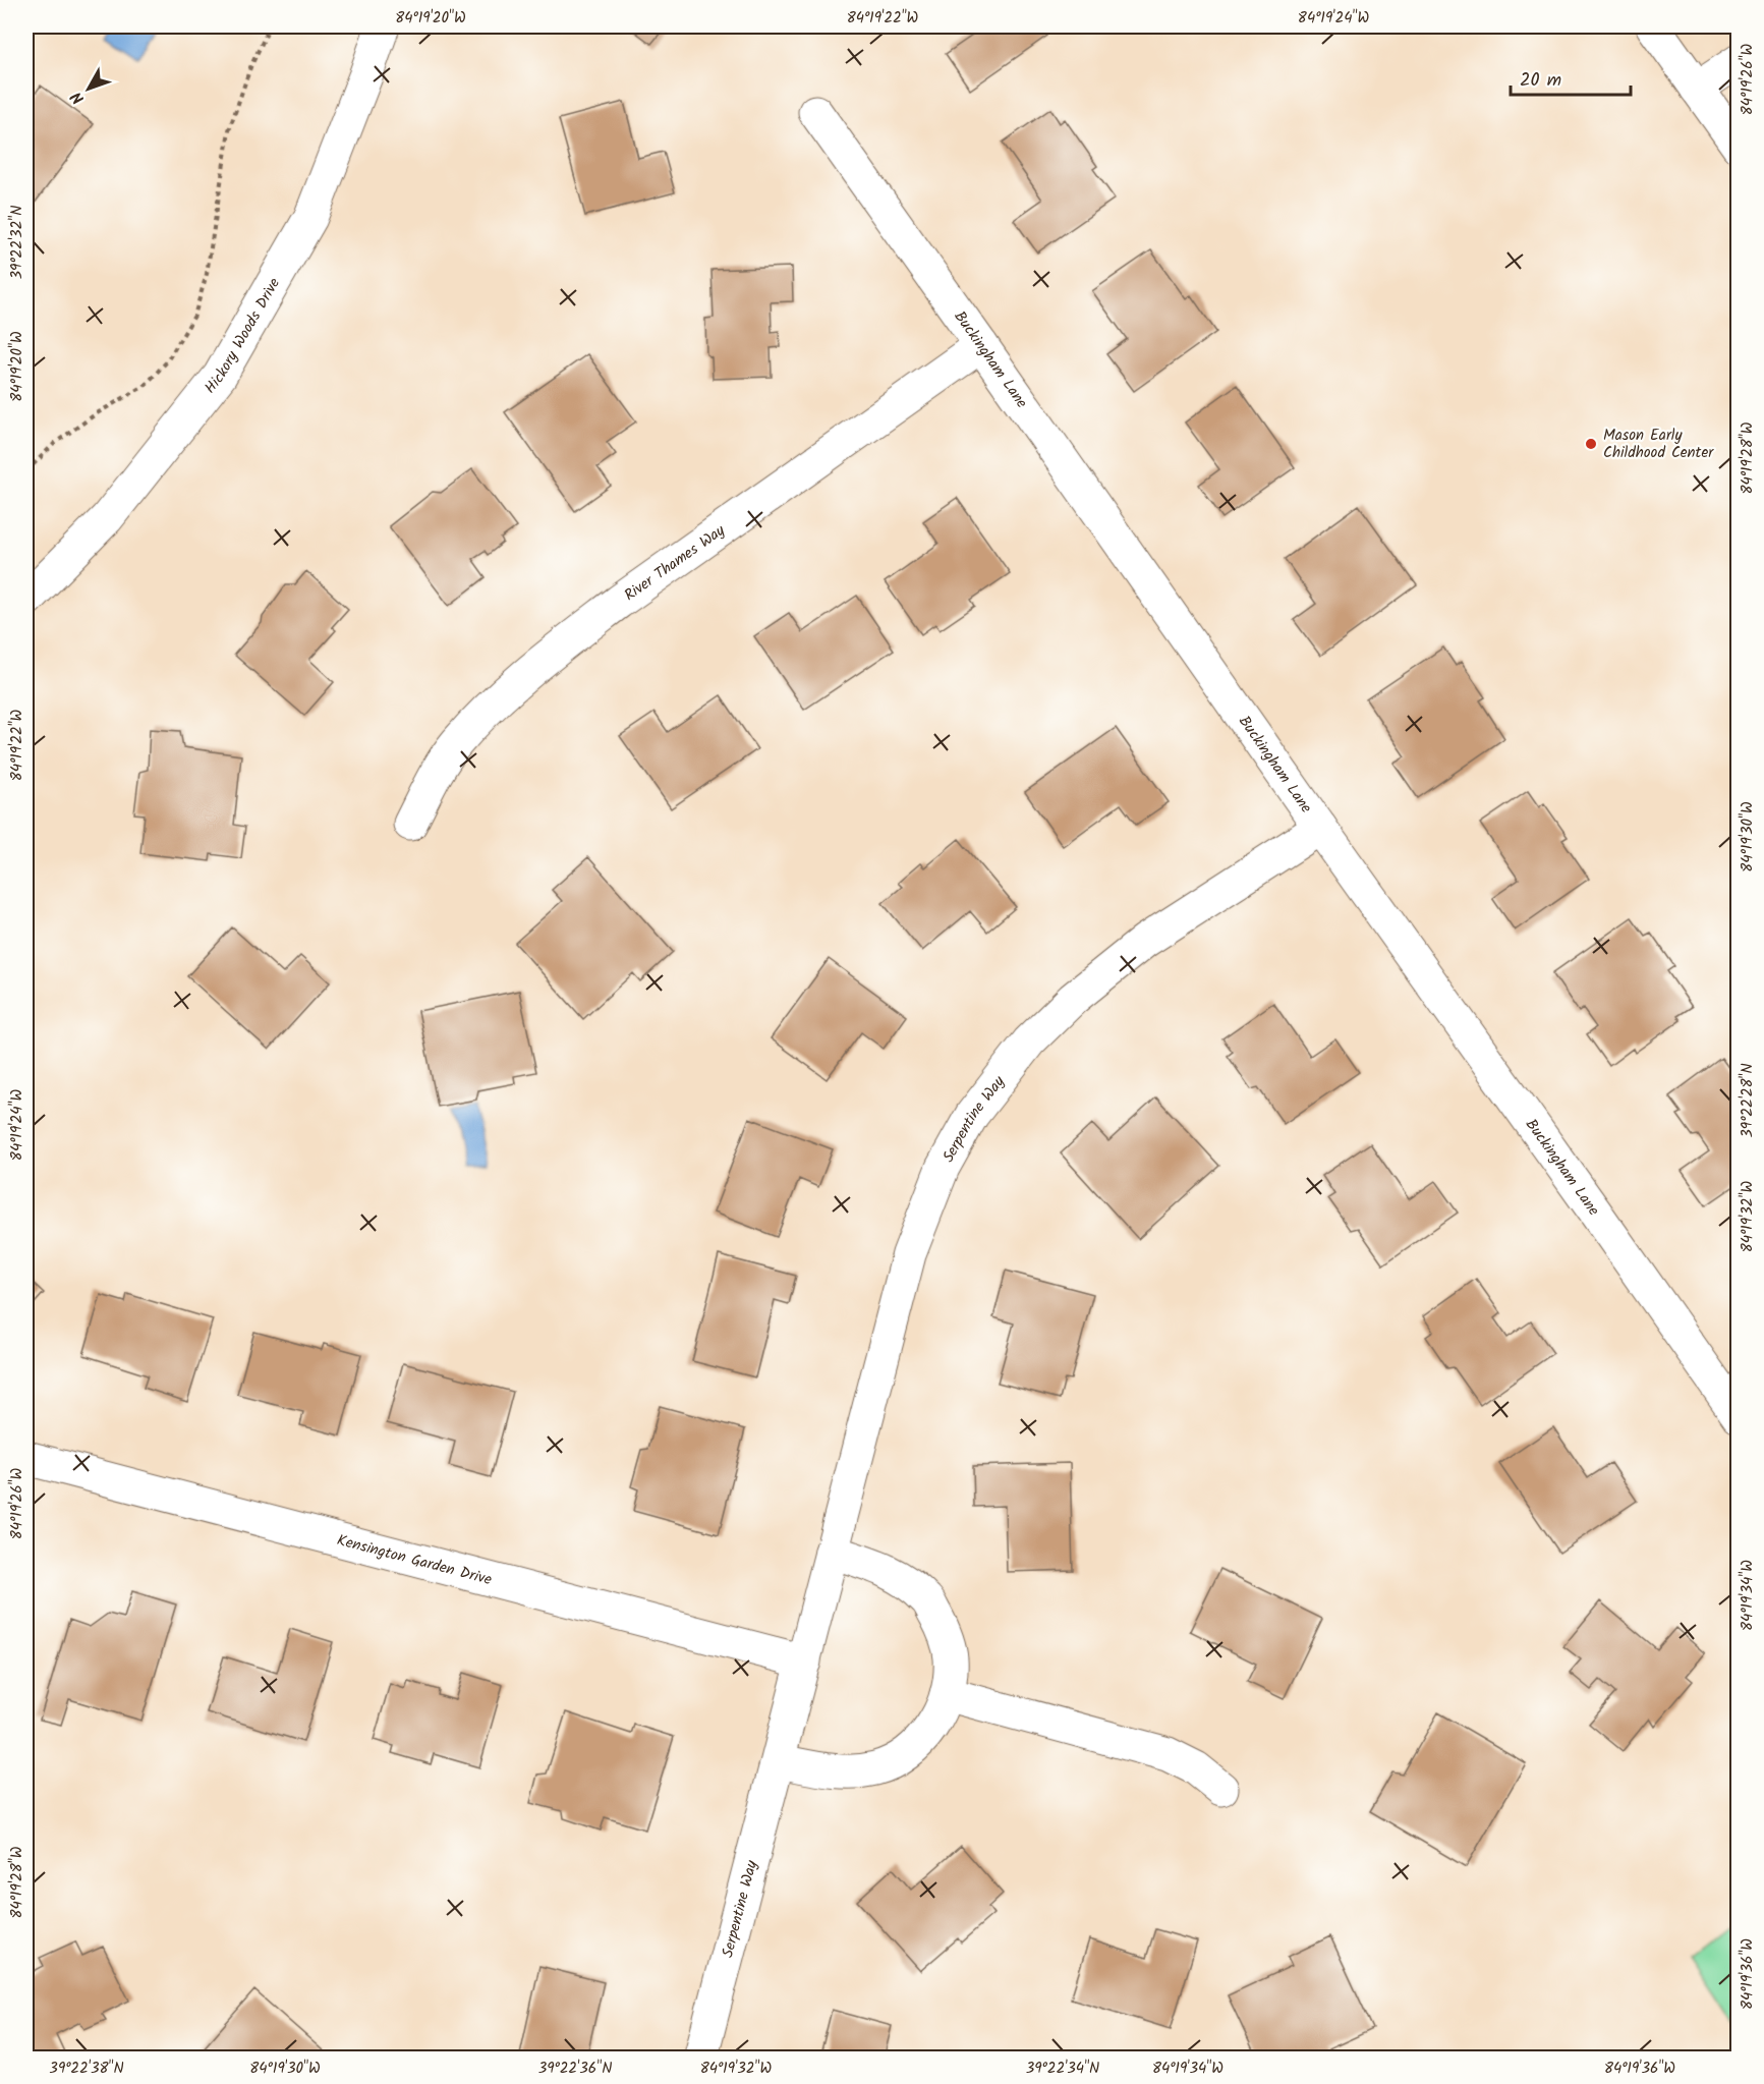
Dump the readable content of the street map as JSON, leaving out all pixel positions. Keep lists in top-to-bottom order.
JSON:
{
  "streets": {
    "street": [
      "Hickory Woods Drive",
      "Buckingham Lane",
      "River Thames Way",
      "Serpentine Way",
      "Kensington Garden Drive"
    ]
  },
  "crossings": [
    ["Buckingham Lane", "River Thames Way"],
    ["Buckingham Lane", "Serpentine Way"],
    ["Serpentine Way", "Kensington Garden Drive"]
  ],
  "places": ["Mason Early Childhood Center"],
  "scale_bar": "20 m",
  "north": "bottom left",
  "coordinates": [
    "84°19'20\"W",
    "84°19'22\"W",
    "84°19'24\"W",
    "84°19'26\"W",
    "39°22'32\"N",
    "84°19'28\"W",
    "84°19'30\"W",
    "39°22'28\"N",
    "84°19'32\"W",
    "84°19'34\"W",
    "84°19'36\"W",
    "39°22'38\"N",
    "39°22'36\"N",
    "39°22'34\"N"
  ]
}
